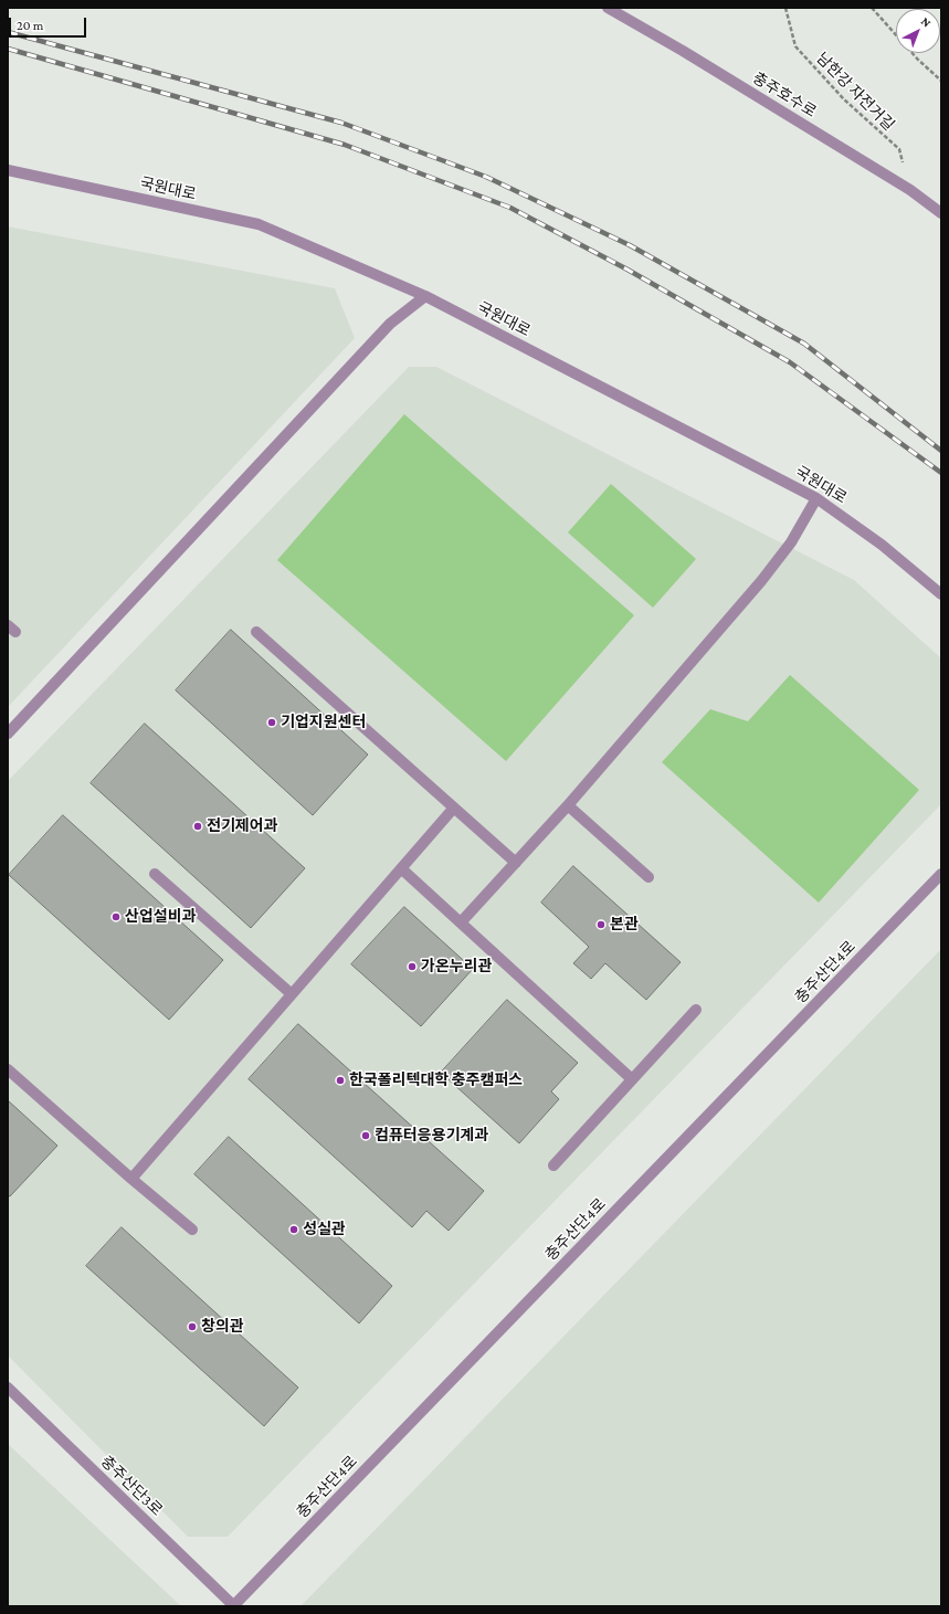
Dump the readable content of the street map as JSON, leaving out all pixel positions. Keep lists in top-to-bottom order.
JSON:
{
  "streets": {
    "street": [
      "충주호수로",
      "국원대로",
      "충주산단4로",
      "충주산단3로"
    ],
    "path": ["남한강 자전거길"]
  },
  "crossings": [
    ["남한강 자전거길", "충주호수로"],
    ["충주산단4로", "충주산단3로"]
  ],
  "places": [
    "기업지원센터",
    "전기제어과",
    "산업설비과",
    "본관",
    "가온누리관",
    "한국폴리텍대학 충주캠퍼스",
    "컴퓨터응용기계과",
    "성실관",
    "창의관"
  ],
  "scale_bar": "20 m",
  "north": "top right"
}
